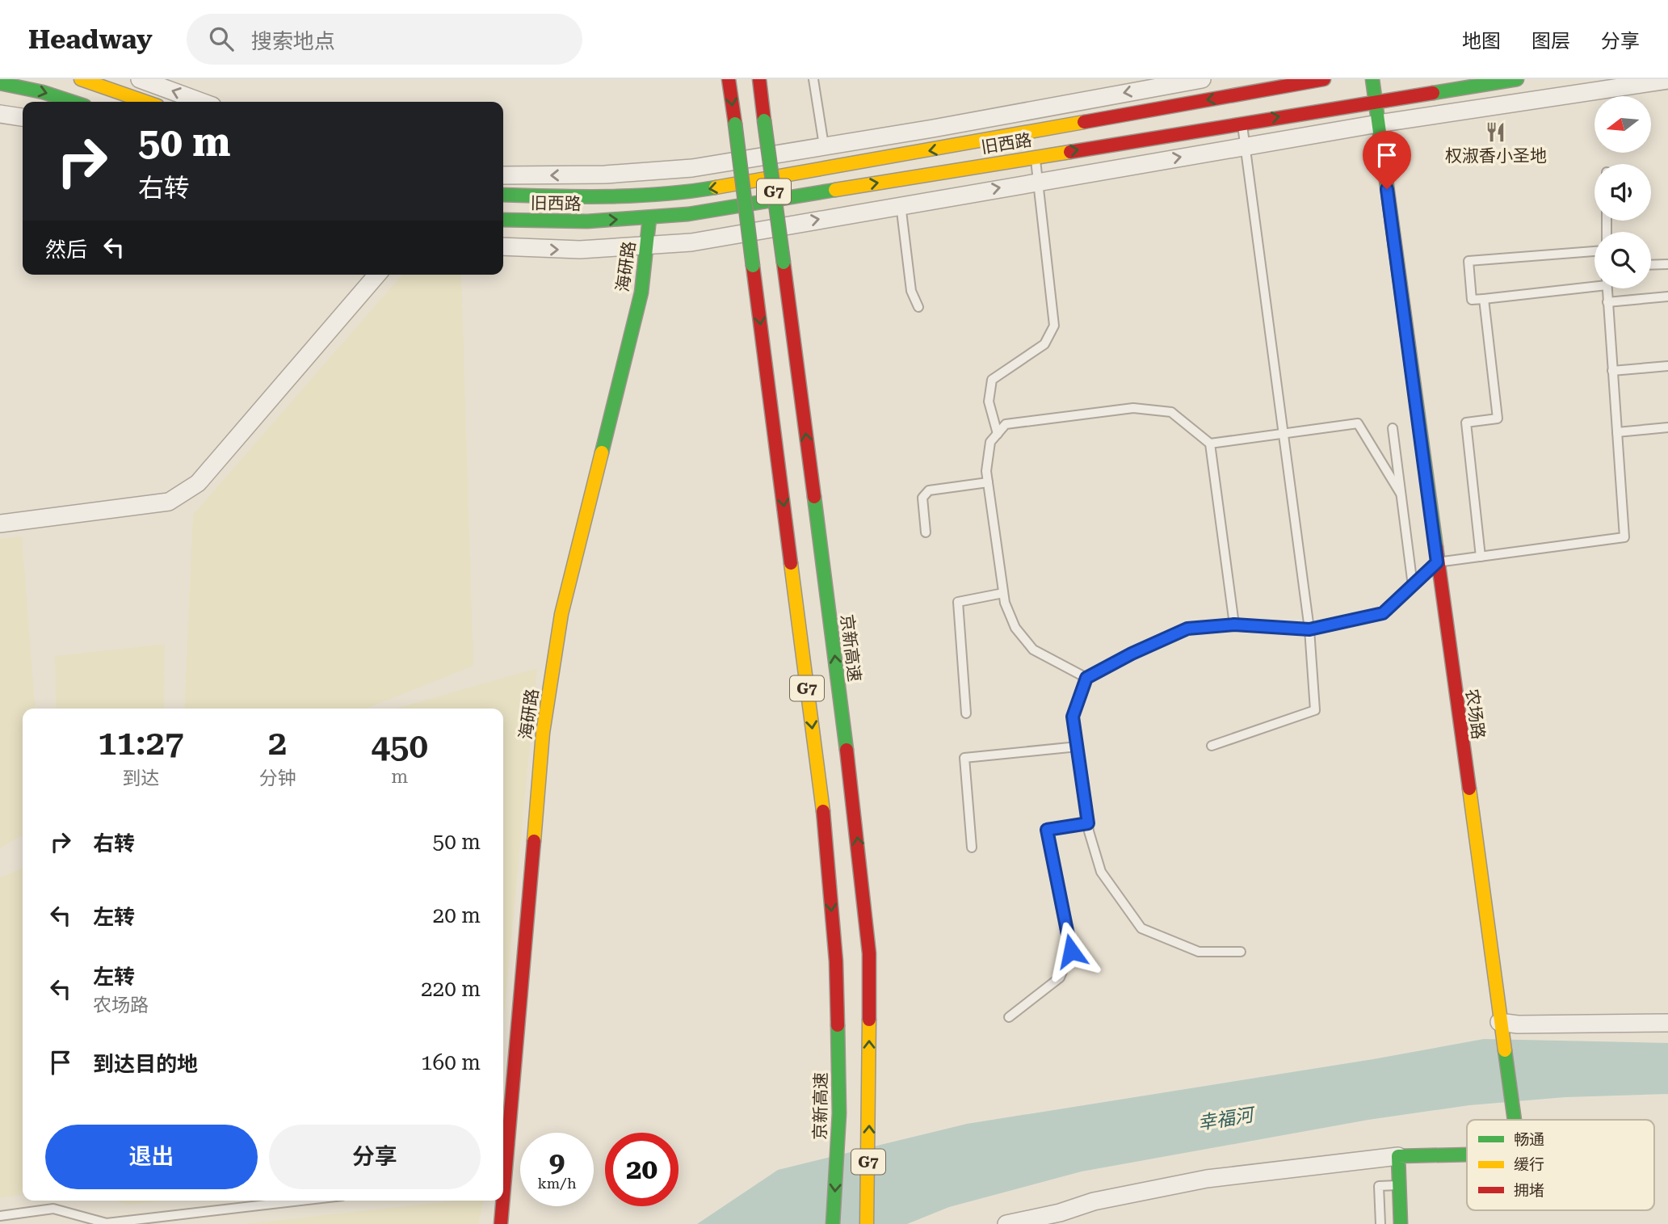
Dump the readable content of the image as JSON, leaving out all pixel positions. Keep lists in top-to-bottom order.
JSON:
{
  "streets": {
    "main road": [
      "旧西路",
      "G7",
      "海研路",
      "京新高速",
      "农场路"
    ]
  },
  "crossings": [
    ["旧西路", "海研路"],
    ["旧西路", "农场路"]
  ],
  "water": ["幸福河"],
  "places": {
    "restaurant": ["权淑香小圣地"]
  },
  "legend": ["畅通", "缓行", "拥堵"],
  "north": "left",
  "page": {
    "header": "Headway",
    "search": "搜索地点",
    "nav": ["地图", "图层", "分享"],
    "turn": ["50 m", "右转"],
    "then": "然后",
    "eta": [
      "11:27",
      "到达",
      "2",
      "分钟",
      "450",
      "m"
    ],
    "list": [
      {
        "name": "右转",
        "value": "50 m"
      },
      {
        "name": "左转",
        "value": "20 m"
      },
      {
        "name": "左转",
        "note": "农场路",
        "value": "220 m"
      },
      {
        "name": "到达目的地",
        "value": "160 m"
      }
    ],
    "buttons": ["退出", "分享"],
    "speed": "9 km/h",
    "limit": "20"
  }
}
